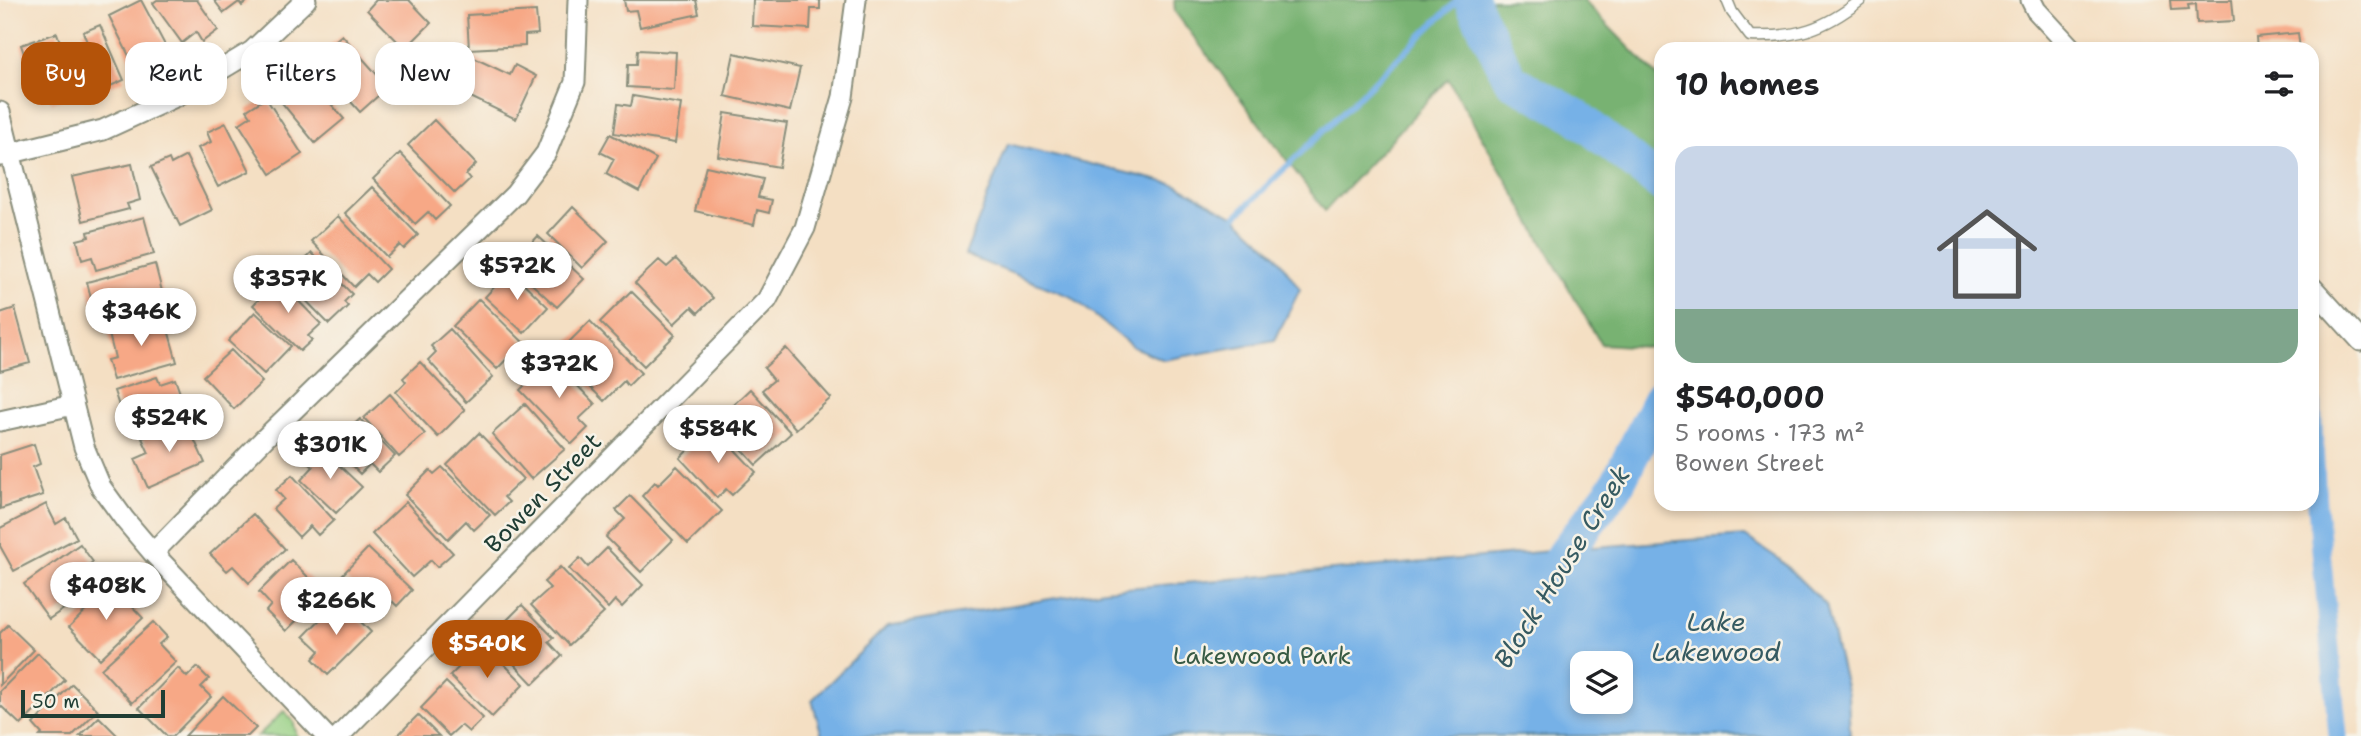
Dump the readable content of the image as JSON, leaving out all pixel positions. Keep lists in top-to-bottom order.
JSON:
{
  "streets": {
    "street": ["Bowen Street"]
  },
  "water": ["Block House Creek", "Lake Lakewood"],
  "parks": ["Lakewood Park"],
  "scale_bar": "50 m",
  "page": {
    "chip": [
      "Buy",
      "Rent",
      "Filters",
      "New"
    ],
    "heading": "10 homes",
    "list": [
      {
        "name": "$540,000",
        "note": "5 rooms · 173 m² · Bowen Street"
      }
    ],
    "price": [
      "$572K",
      "$357K",
      "$346K",
      "$372K",
      "$524K",
      "$584K",
      "$301K",
      "$408K",
      "$266K",
      "$540K"
    ],
    "scale": "50 m"
  }
}
